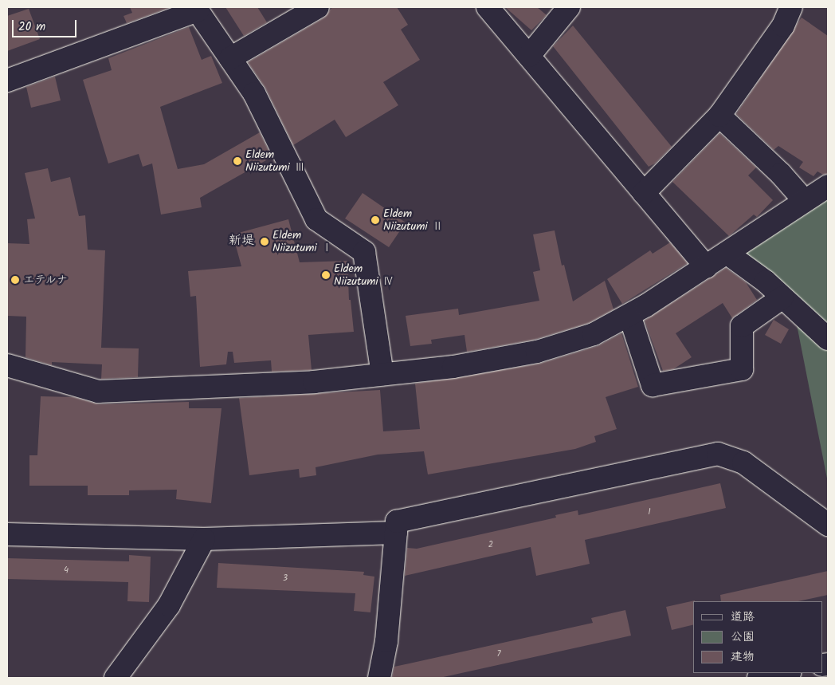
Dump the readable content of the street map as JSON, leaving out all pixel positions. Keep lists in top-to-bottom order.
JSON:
{
  "districts": ["新堤"],
  "places": [
    "Eldem Niizutumi Ⅲ",
    "Eldem Niizutumi Ⅱ",
    "Eldem Niizutumi Ⅰ",
    "Eldem Niizutumi Ⅳ",
    "エテルナ"
  ],
  "house_numbers": [
    "1",
    "2",
    "4",
    "3",
    "7"
  ],
  "legend": ["道路", "公園", "建物"],
  "scale_bar": "20 m"
}
